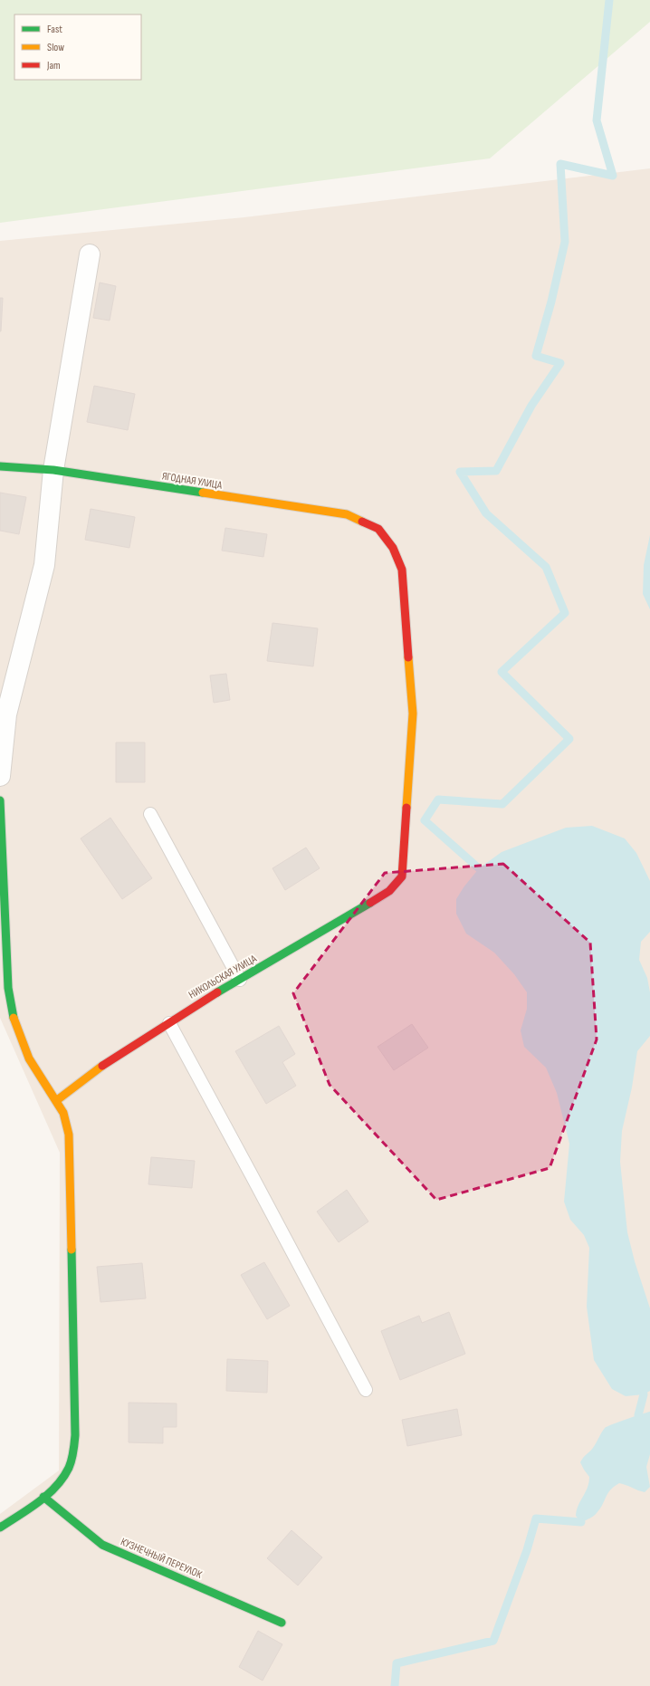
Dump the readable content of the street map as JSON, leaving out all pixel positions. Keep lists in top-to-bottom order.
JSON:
{
  "streets": {
    "street": ["ЯГОДНАЯ УЛИЦА", "НИКОЛЬСКАЯ УЛИЦА", "КУЗНЕЧНЫЙ ПЕРЕУЛОК"]
  },
  "crossings": [
    ["ЯГОДНАЯ УЛИЦА", "НИКОЛЬСКАЯ УЛИЦА"]
  ],
  "legend": ["Fast", "Slow", "Jam"]
}
